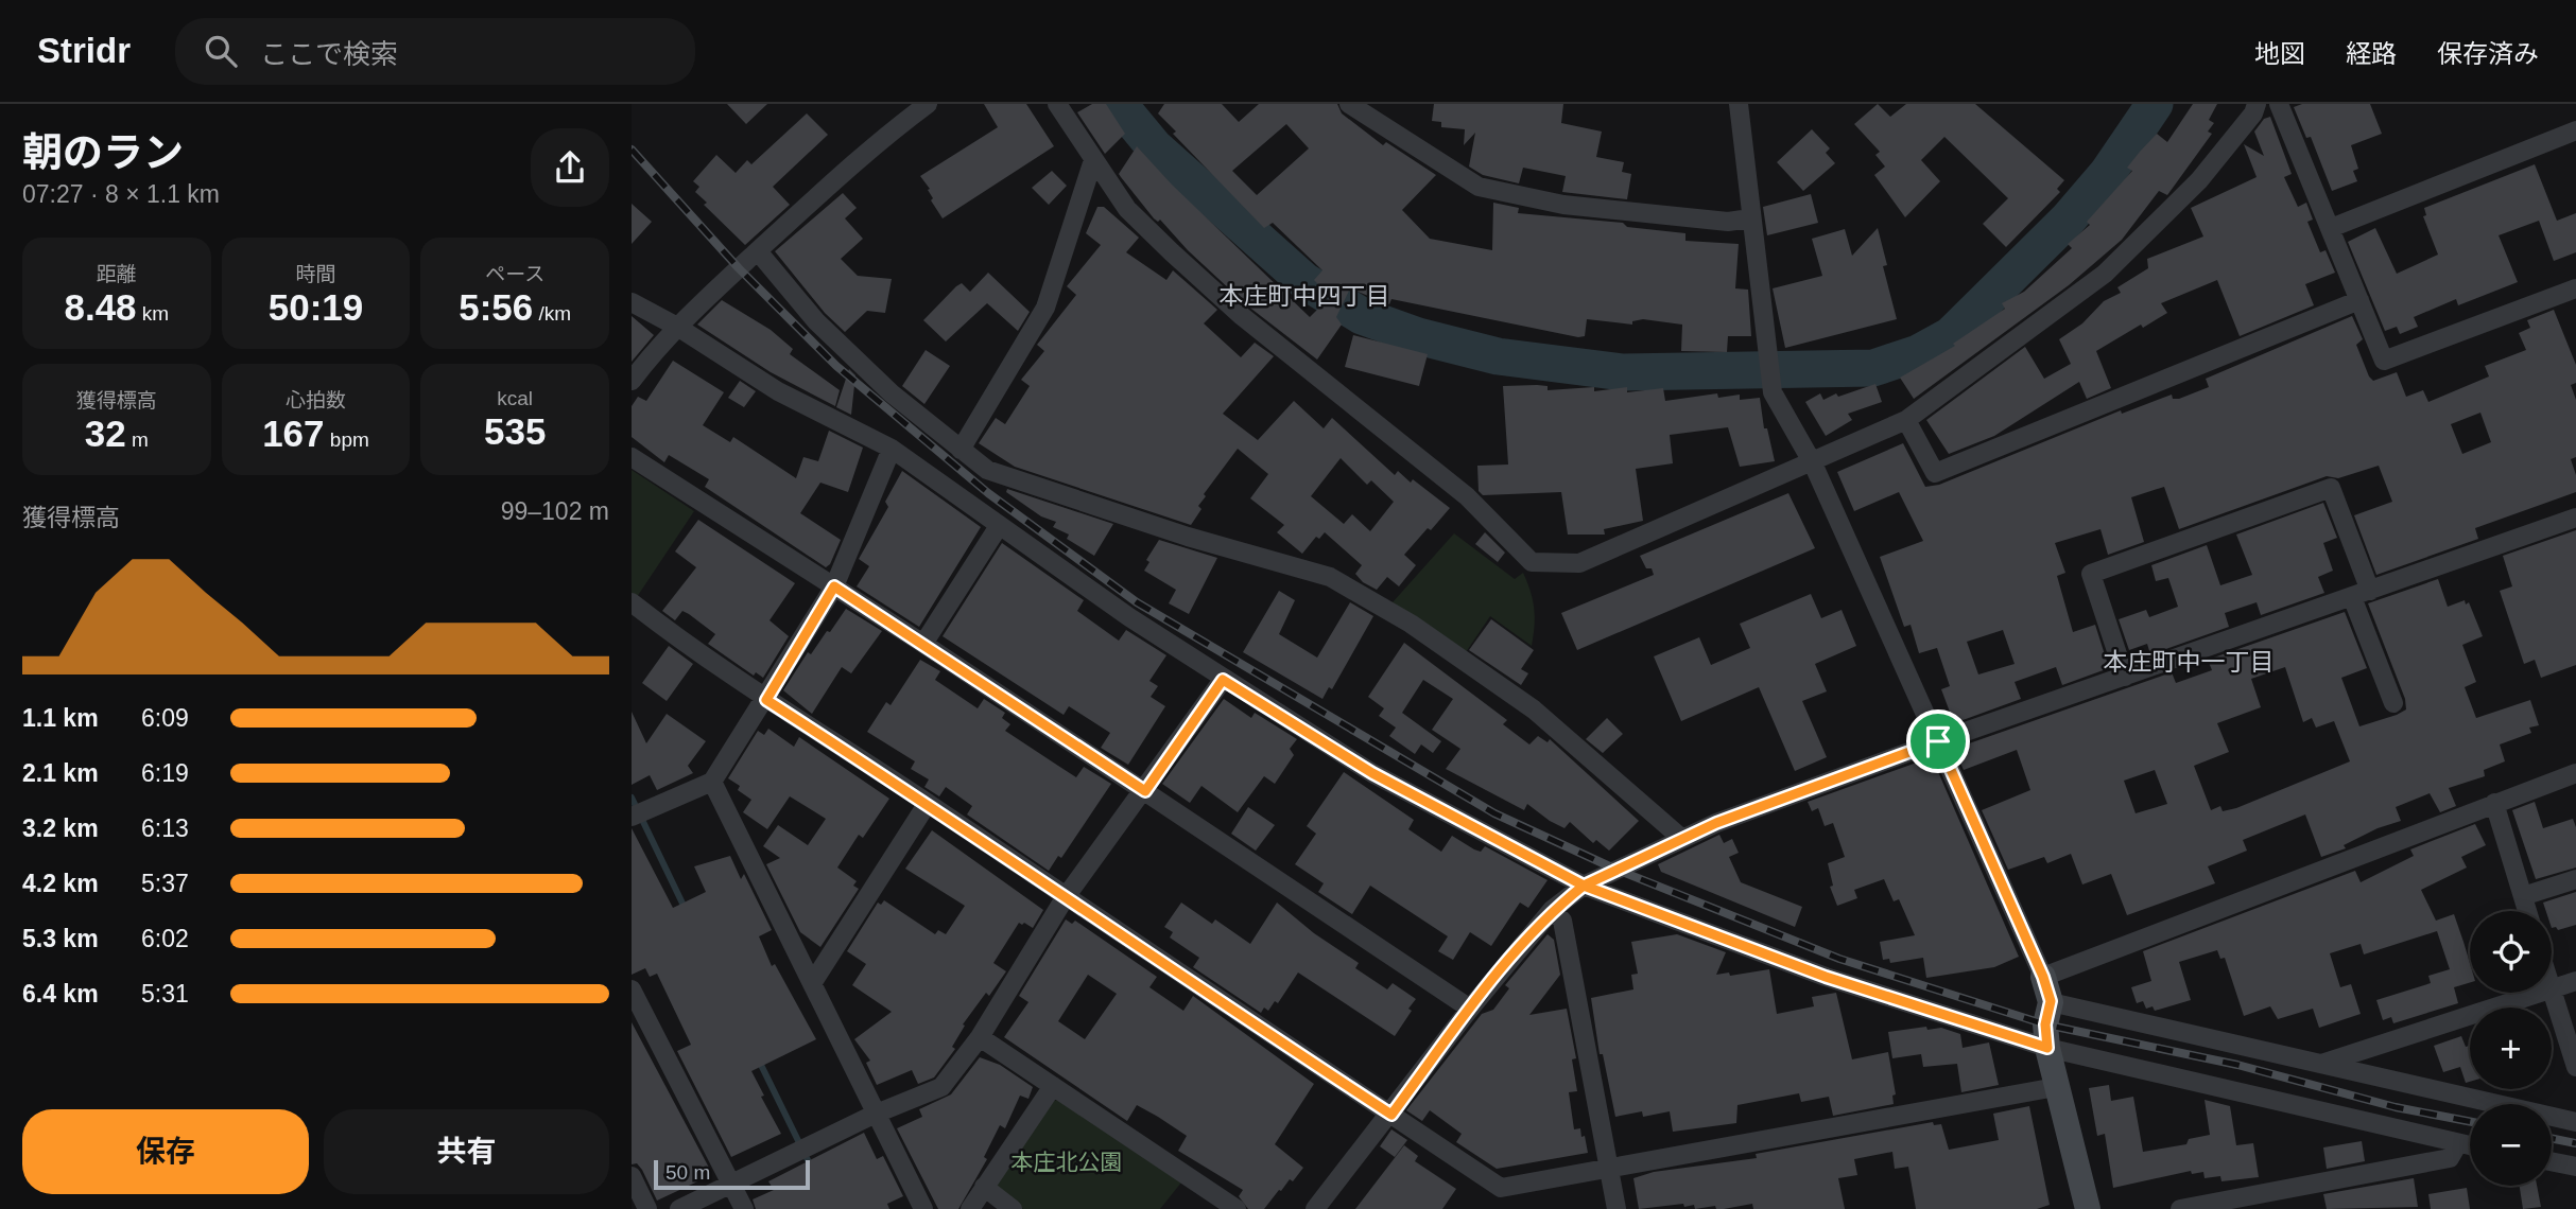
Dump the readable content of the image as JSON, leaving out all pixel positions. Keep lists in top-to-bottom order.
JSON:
{
  "districts": ["本庄町中四丁目", "本庄町中一丁目"],
  "parks": ["本庄北公園"],
  "scale_bar": "50 m",
  "page": {
    "header": "Stridr",
    "search": "ここで検索",
    "nav": ["地図", "経路", "保存済み"],
    "heading": ["朝のラン", "07:27 · 8 × 1.1 km"],
    "stats": [
      ["距離", "8.48 km"],
      ["時間", "50:19"],
      ["ペース", "5:56 /km"],
      ["獲得標高", "32 m"],
      ["心拍数", "167 bpm"],
      ["kcal", "535"]
    ],
    "chart": ["獲得標高", "99–102 m"],
    "list": [
      {
        "name": "1.1 km",
        "note": "6:09"
      },
      {
        "name": "2.1 km",
        "note": "6:19"
      },
      {
        "name": "3.2 km",
        "note": "6:13"
      },
      {
        "name": "4.2 km",
        "note": "5:37"
      },
      {
        "name": "5.3 km",
        "note": "6:02"
      },
      {
        "name": "6.4 km",
        "note": "5:31"
      }
    ],
    "map_buttons": ["+", "−"],
    "buttons": ["保存", "共有"],
    "scale": "50 m"
  }
}
